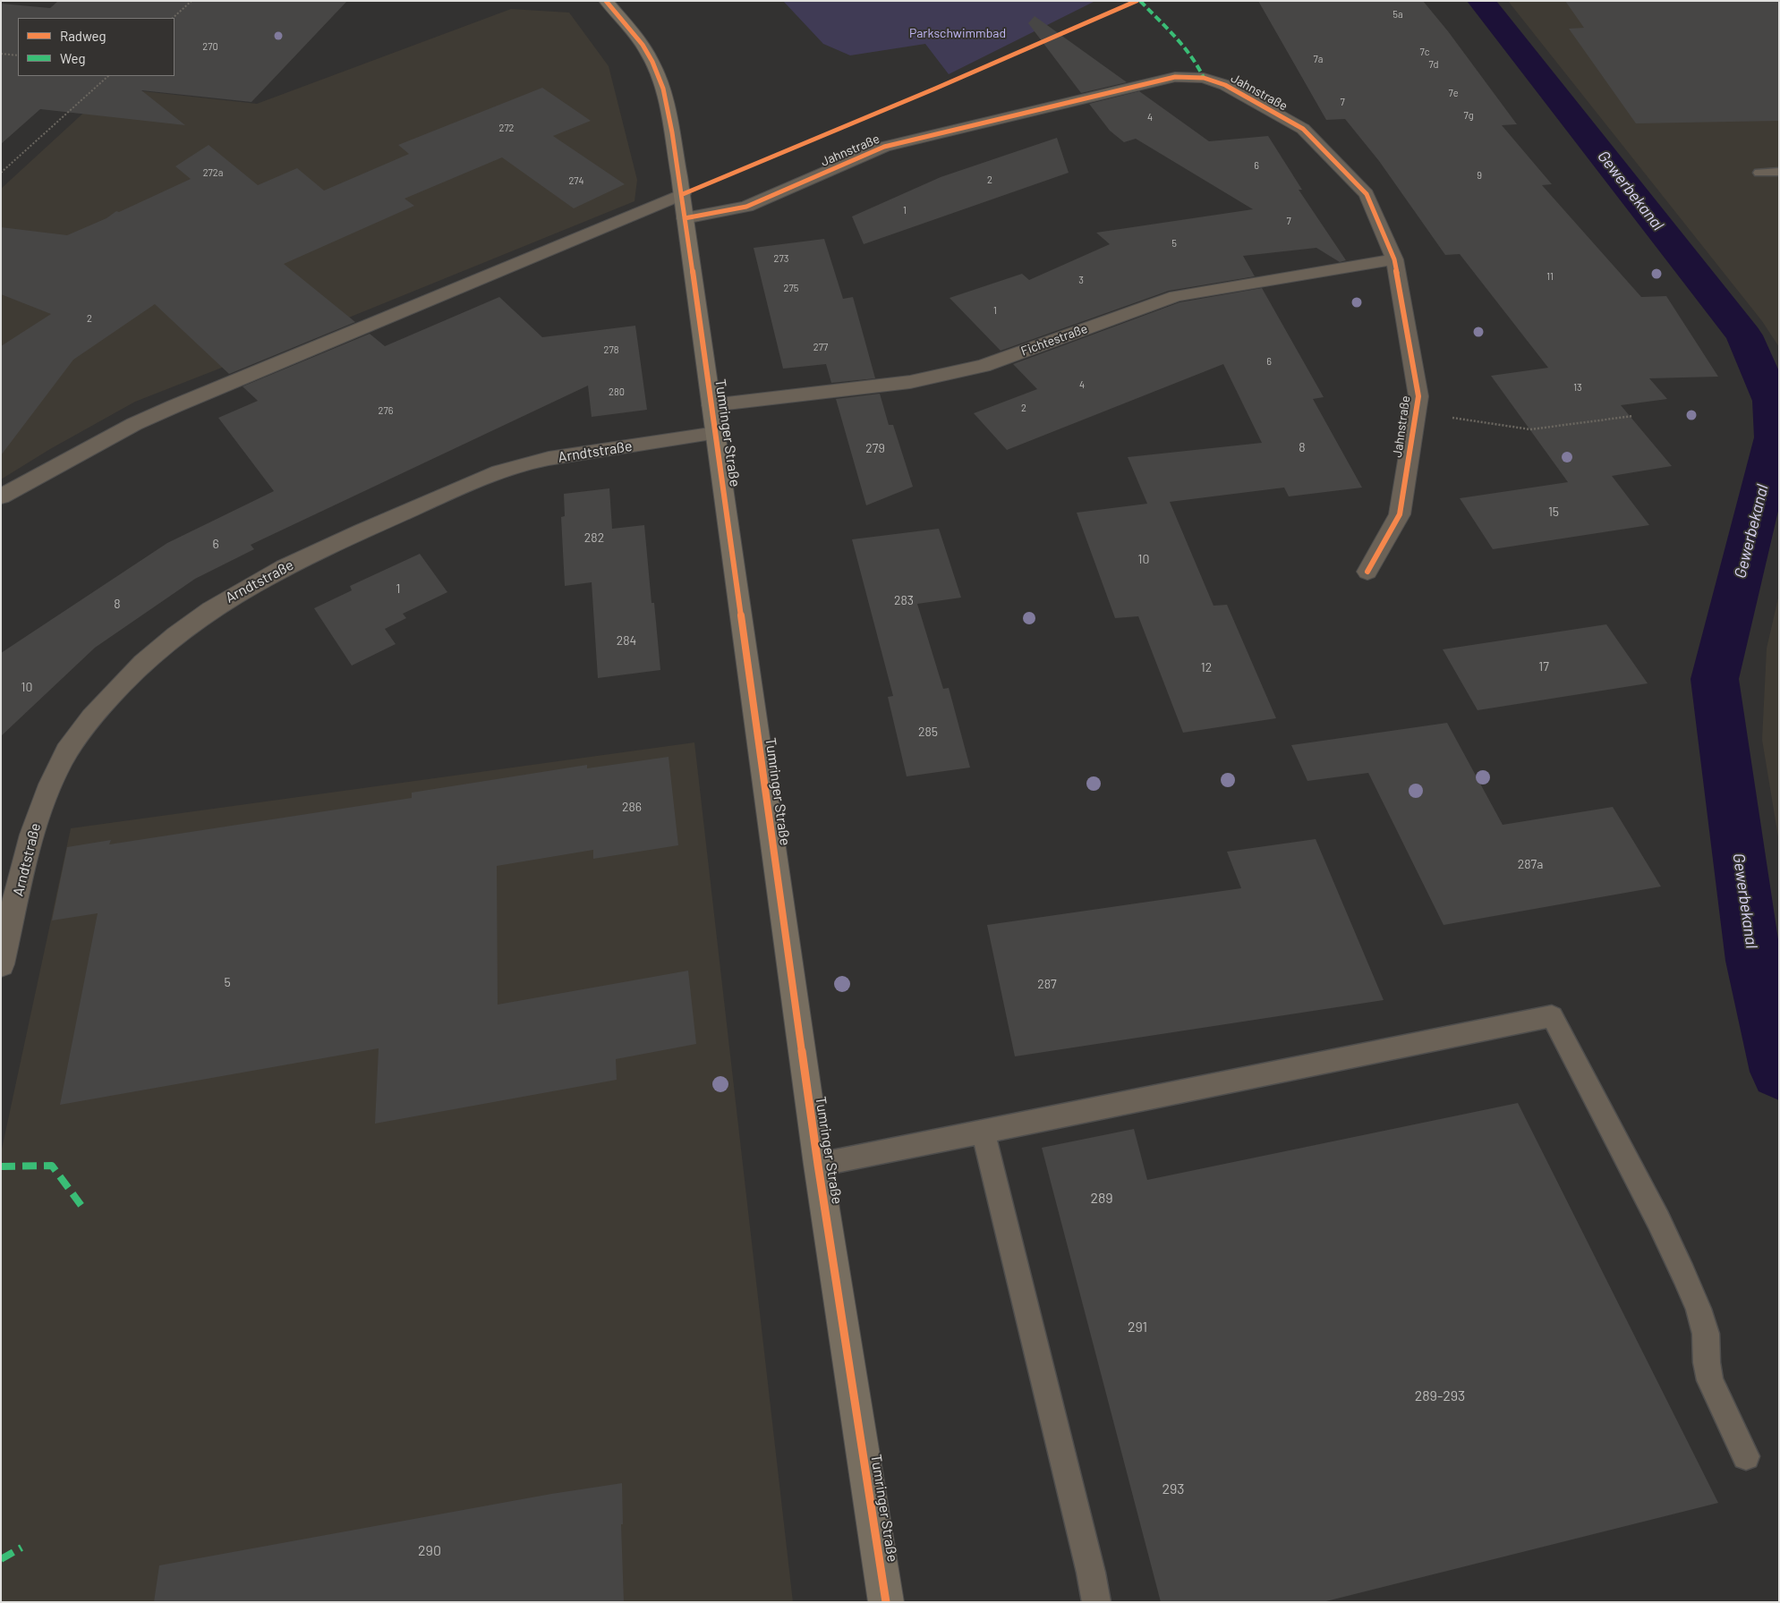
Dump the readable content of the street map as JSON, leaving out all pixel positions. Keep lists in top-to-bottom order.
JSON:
{
  "streets": {
    "main road": ["Tumringer Straße"],
    "street": ["Jahnstraße", "Fichtestraße", "Arndtstraße"]
  },
  "crossings": [
    ["Jahnstraße", "Fichtestraße"],
    ["Jahnstraße", "Tumringer Straße"],
    ["Fichtestraße", "Tumringer Straße"],
    ["Tumringer Straße", "Arndtstraße"]
  ],
  "water": ["Gewerbekanal"],
  "parks": ["Parkschwimmbad"],
  "house_numbers": [
    "5a",
    "270",
    "7c",
    "7a",
    "7d",
    "7e",
    "7",
    "7g",
    "4",
    "272",
    "6",
    "272a",
    "9",
    "2",
    "274",
    "1",
    "7",
    "5",
    "273",
    "11",
    "3",
    "275",
    "1",
    "2",
    "277",
    "278",
    "6",
    "4",
    "13",
    "280",
    "2",
    "276",
    "8",
    "279",
    "15",
    "282",
    "6",
    "10",
    "1",
    "283",
    "8",
    "284",
    "17",
    "12",
    "10",
    "285",
    "286",
    "287a",
    "5",
    "287",
    "289",
    "291",
    "289-293",
    "293",
    "290"
  ],
  "legend": ["Radweg", "Weg"]
}
